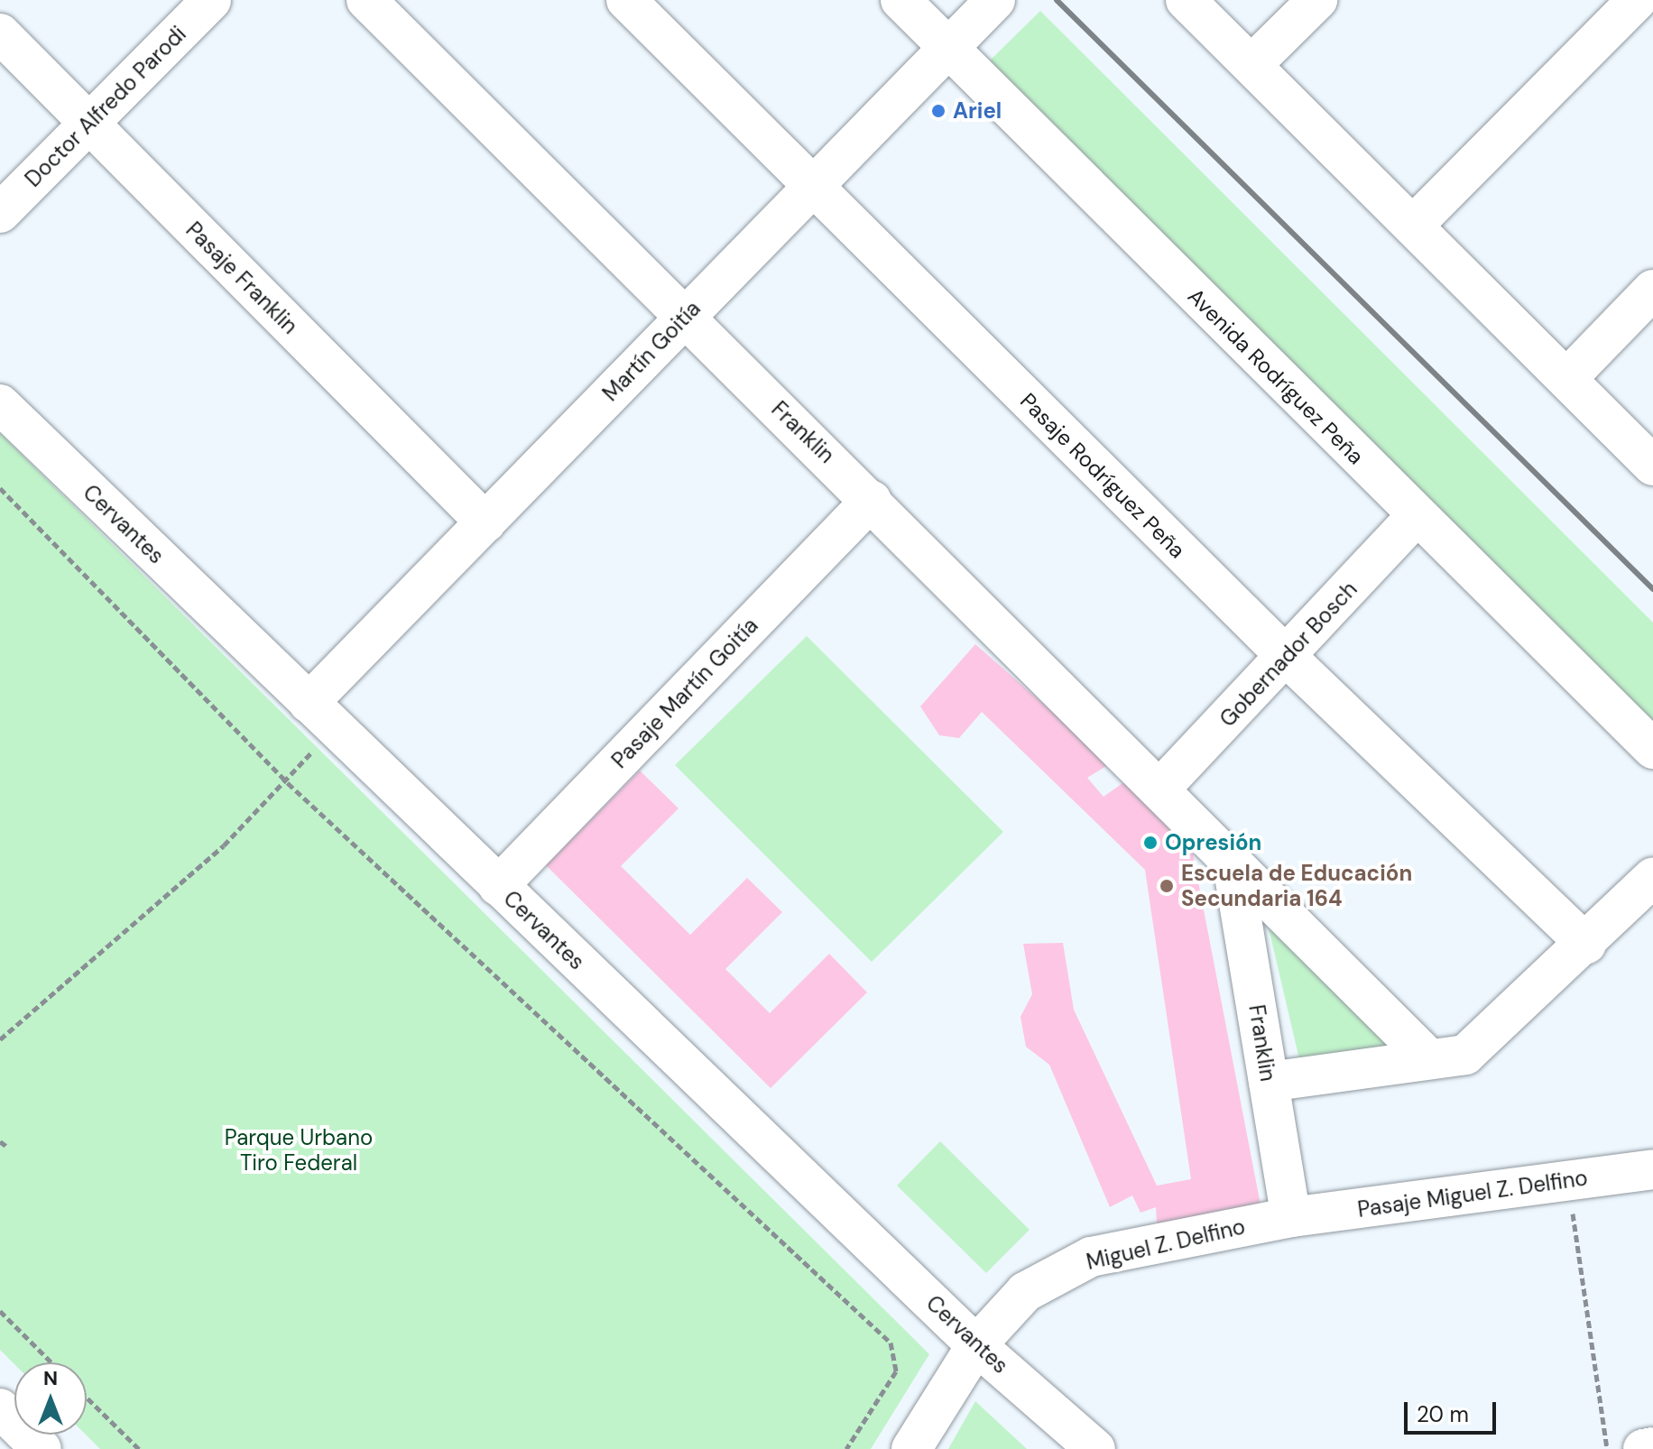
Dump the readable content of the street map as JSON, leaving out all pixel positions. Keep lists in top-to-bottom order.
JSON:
{
  "streets": {
    "street": [
      "Doctor Alfredo Parodi",
      "Pasaje Franklin",
      "Martín Goitía",
      "Avenida Rodríguez Peña",
      "Franklin",
      "Pasaje Rodríguez Peña",
      "Cervantes",
      "Gobernador Bosch",
      "Pasaje Martín Goitía",
      "Pasaje Miguel Z. Delfino",
      "Miguel Z. Delfino"
    ]
  },
  "crossings": [
    ["Doctor Alfredo Parodi", "Pasaje Franklin"],
    ["Pasaje Franklin", "Martín Goitía"],
    ["Martín Goitía", "Avenida Rodríguez Peña"],
    ["Martín Goitía", "Franklin"],
    ["Martín Goitía", "Pasaje Rodríguez Peña"],
    ["Martín Goitía", "Cervantes"],
    ["Avenida Rodríguez Peña", "Gobernador Bosch"],
    ["Franklin", "Gobernador Bosch"],
    ["Franklin", "Pasaje Martín Goitía"],
    ["Franklin", "Pasaje Miguel Z. Delfino"],
    ["Franklin", "Miguel Z. Delfino"],
    ["Pasaje Rodríguez Peña", "Gobernador Bosch"],
    ["Cervantes", "Pasaje Martín Goitía"],
    ["Cervantes", "Miguel Z. Delfino"],
    ["Pasaje Miguel Z. Delfino", "Miguel Z. Delfino"]
  ],
  "parks": ["Parque Urbano Tiro Federal"],
  "places": ["Ariel", "Opresión", "Escuela de Educación Secundaria 164"],
  "scale_bar": "20 m",
  "north": "top"
}
